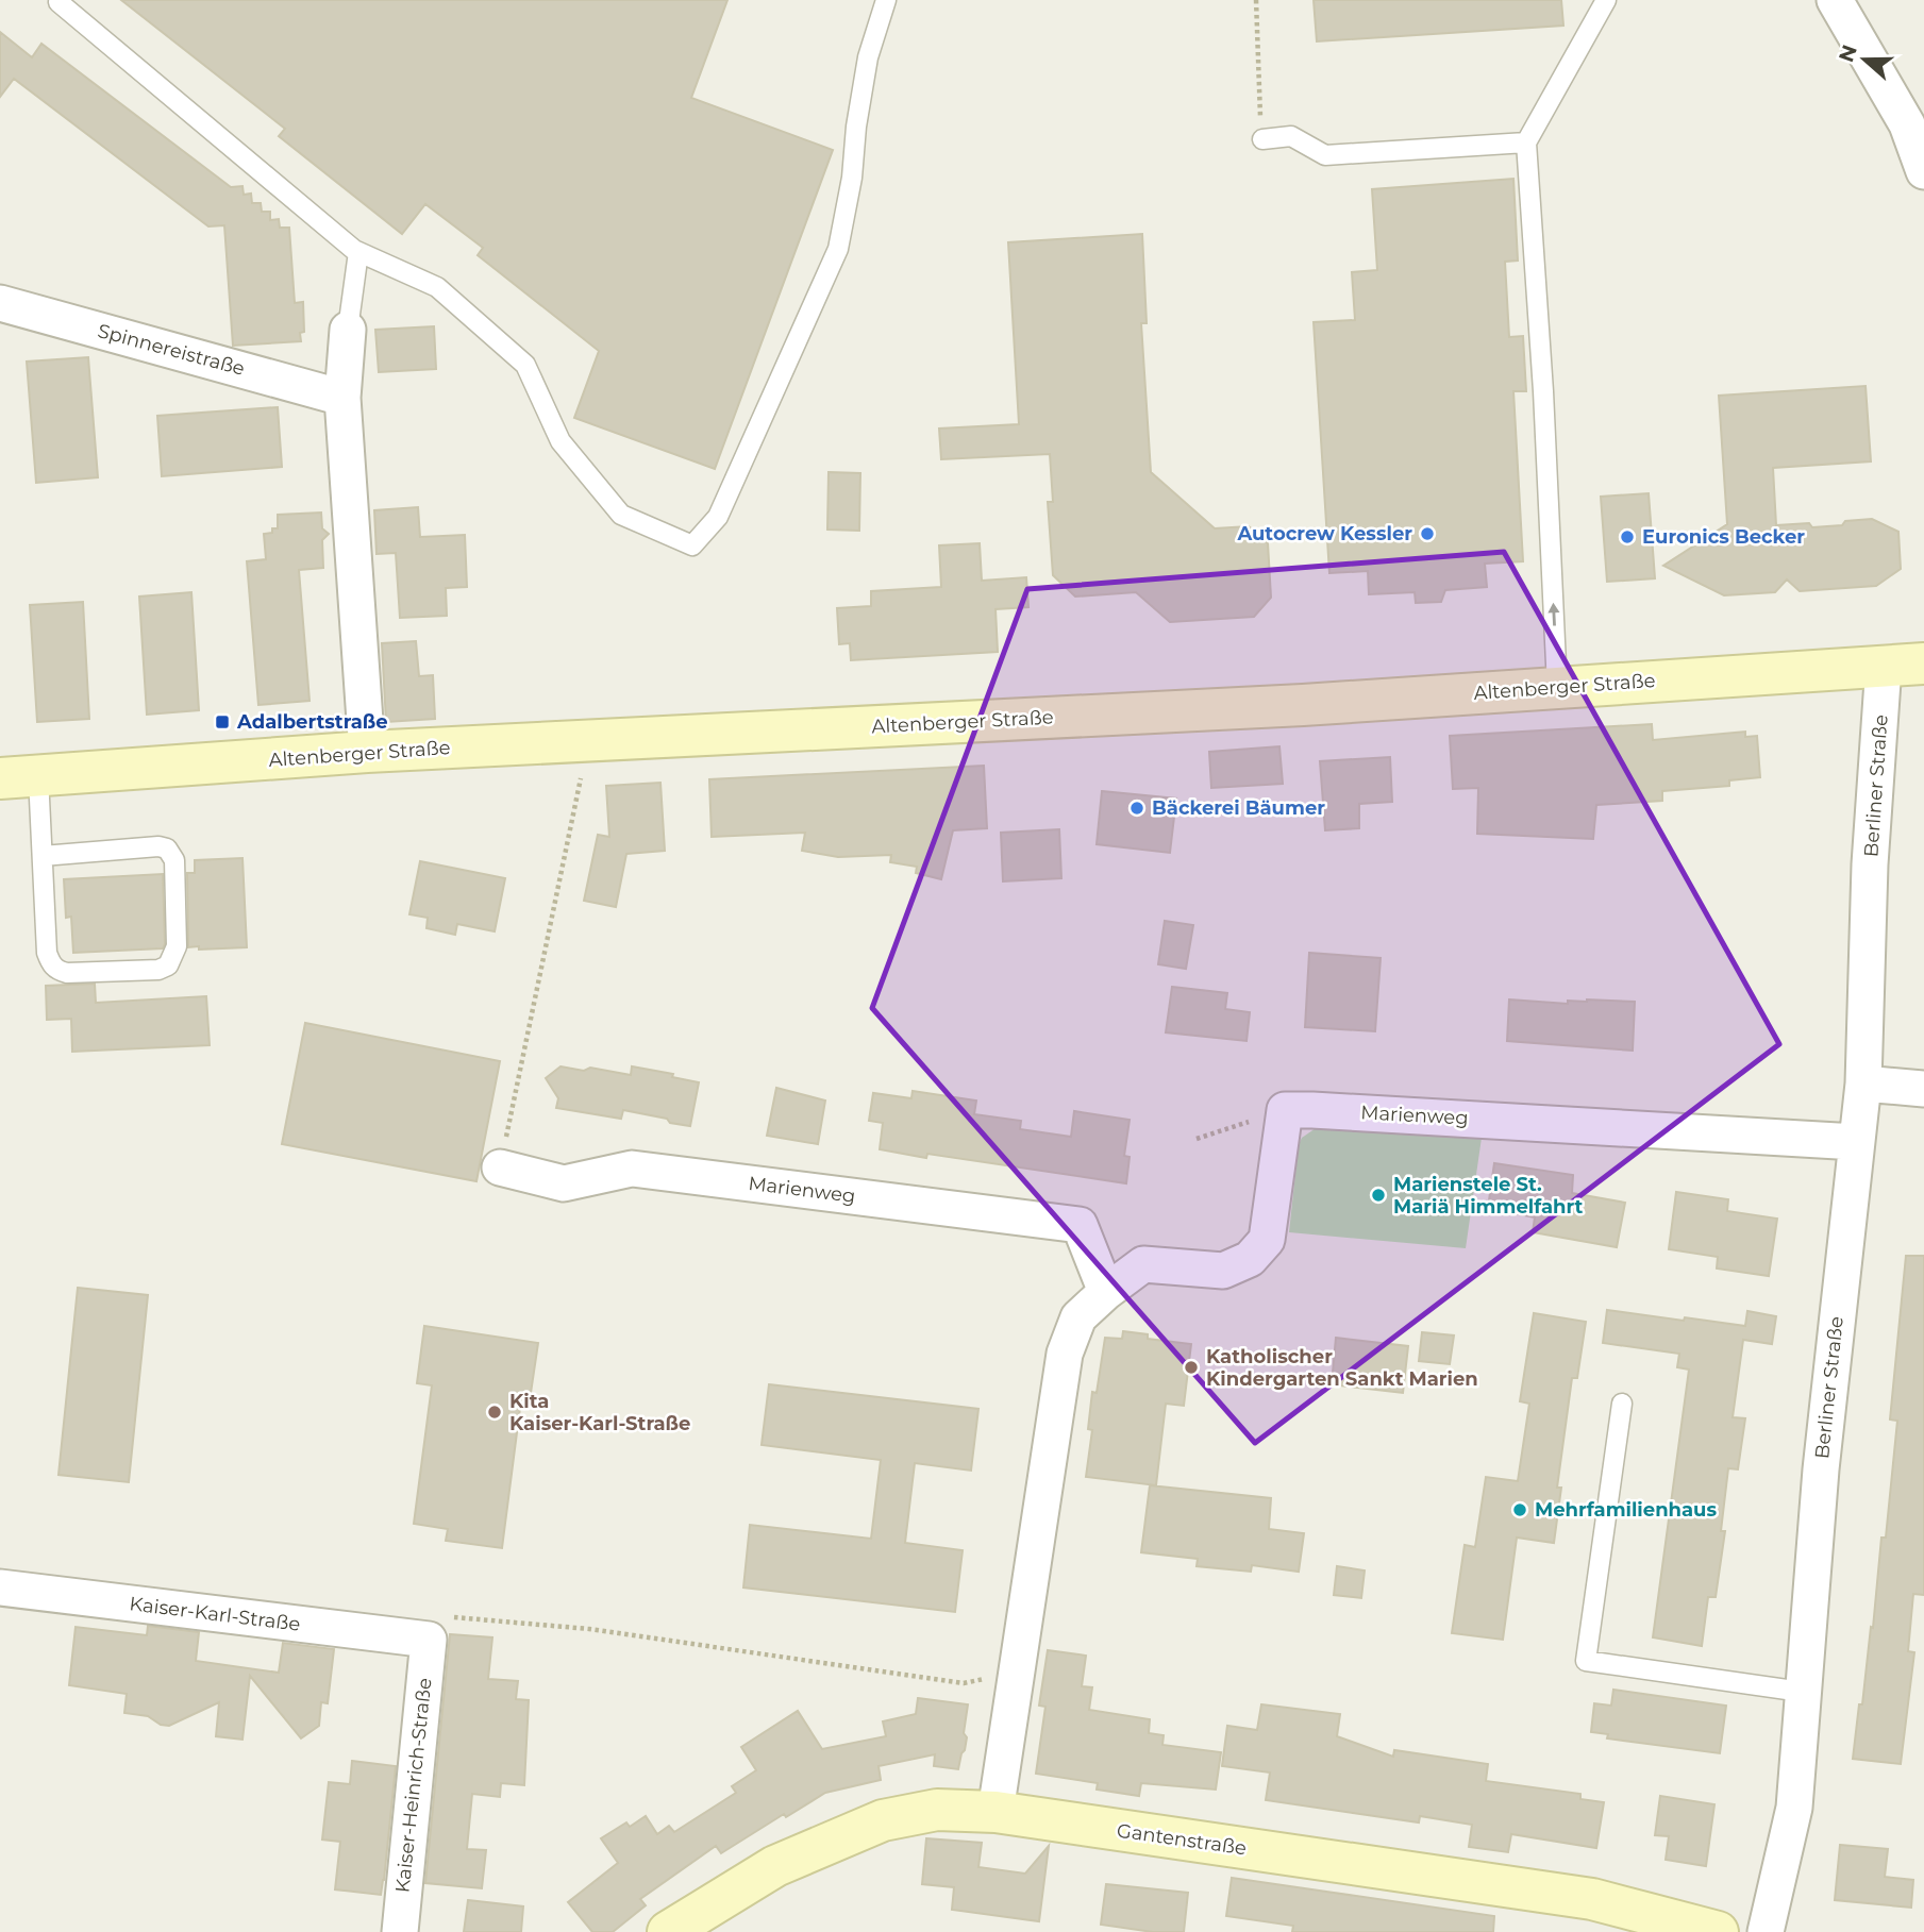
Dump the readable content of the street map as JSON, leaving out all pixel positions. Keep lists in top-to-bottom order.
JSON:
{
  "streets": {
    "main road": ["Altenberger Straße", "Gantenstraße"],
    "street": [
      "Spinnereistraße",
      "Berliner Straße",
      "Marienweg",
      "Kaiser-Karl-Straße",
      "Kaiser-Heinrich-Straße"
    ]
  },
  "crossings": [
    ["Altenberger Straße", "Berliner Straße"],
    ["Berliner Straße", "Marienweg"],
    ["Kaiser-Karl-Straße", "Kaiser-Heinrich-Straße"]
  ],
  "places": {
    "other": [
      "Autocrew Kessler",
      "Euronics Becker",
      "Bäckerei Bäumer",
      "Marienstele St. Mariä Himmelfahrt",
      "Katholischer Kindergarten Sankt Marien",
      "Kita Kaiser-Karl-Straße",
      "Mehrfamilienhaus"
    ],
    "transit": ["Adalbertstraße"]
  },
  "north": "left"
}
